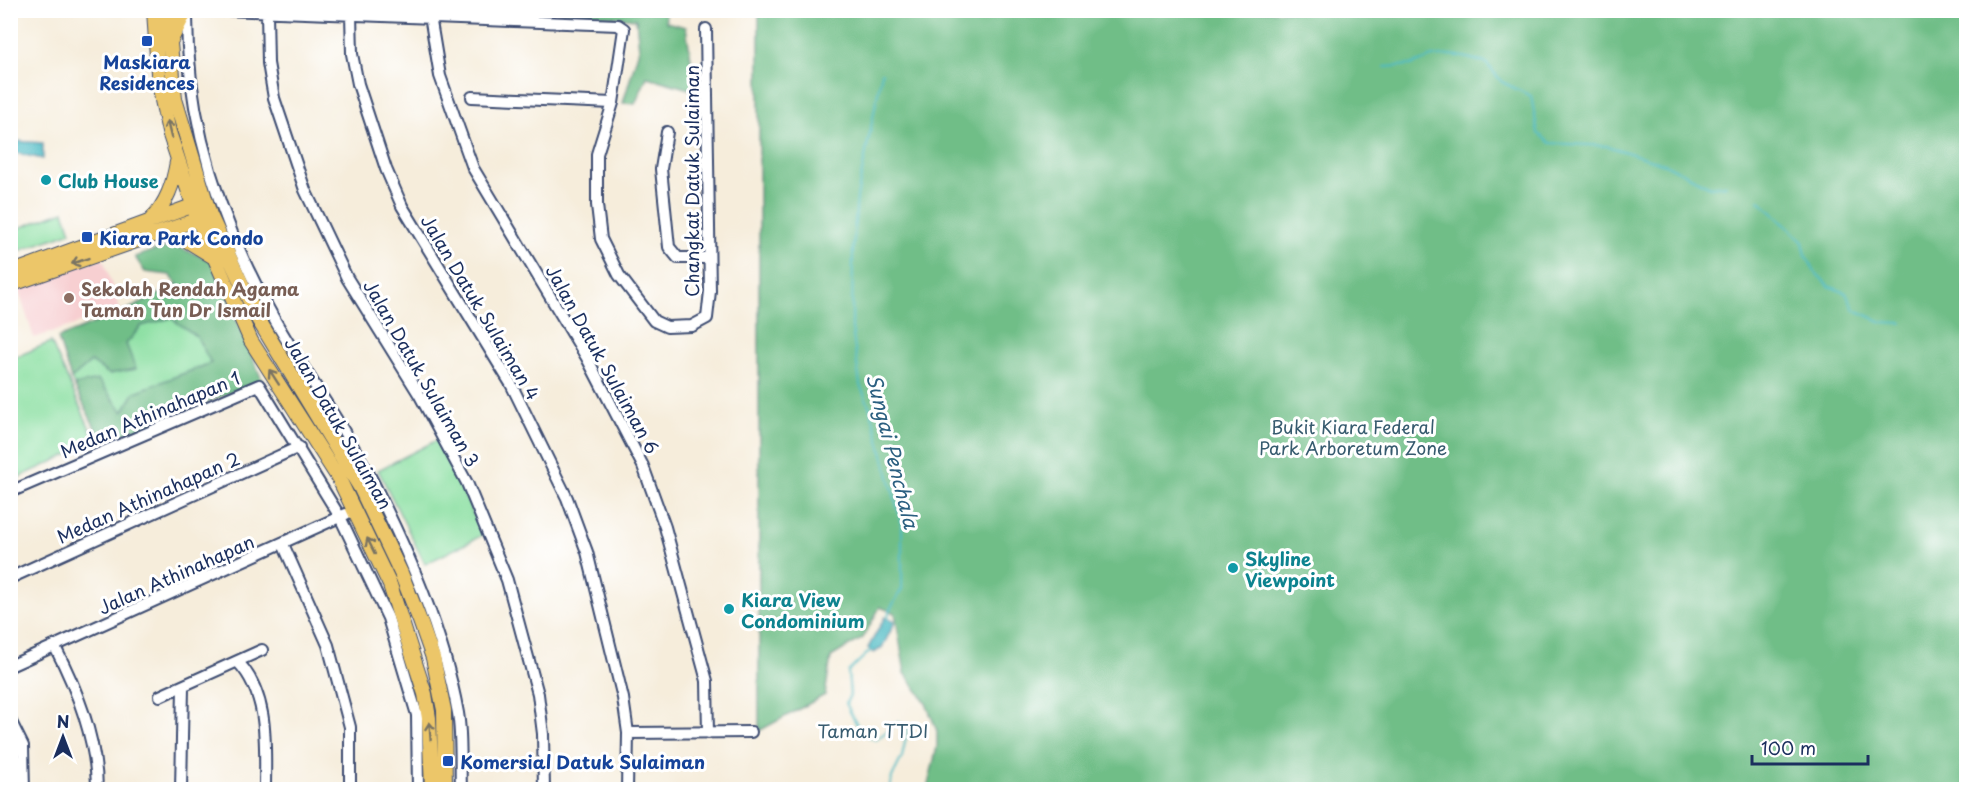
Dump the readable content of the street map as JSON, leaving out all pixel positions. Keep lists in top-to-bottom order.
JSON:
{
  "streets": {
    "main road": ["Jalan Datuk Sulaiman"],
    "street": [
      "Changkat Datuk Sulaiman",
      "Jalan Datuk Sulaiman 4",
      "Jalan Datuk Sulaiman 6",
      "Jalan Datuk Sulaiman 3",
      "Medan Athinahapan 1",
      "Medan Athinahapan 2",
      "Jalan Athinahapan"
    ]
  },
  "crossings": [
    ["Changkat Datuk Sulaiman", "Jalan Datuk Sulaiman 6"],
    ["Medan Athinahapan 1", "Medan Athinahapan 2"],
    ["Medan Athinahapan 1", "Jalan Athinahapan"],
    ["Jalan Datuk Sulaiman", "Jalan Athinahapan"]
  ],
  "water": ["Sungai Penchala"],
  "parks": ["Bukit Kiara Federal Park Arboretum Zone", "Taman TTDI"],
  "places": {
    "transit": ["Maskiara Residences", "Kiara Park Condo", "Komersial Datuk Sulaiman"],
    "other": [
      "Club House",
      "Sekolah Rendah Agama Taman Tun Dr Ismail",
      "Skyline Viewpoint",
      "Kiara View Condominium"
    ]
  },
  "scale_bar": "100 m",
  "north": "top"
}
